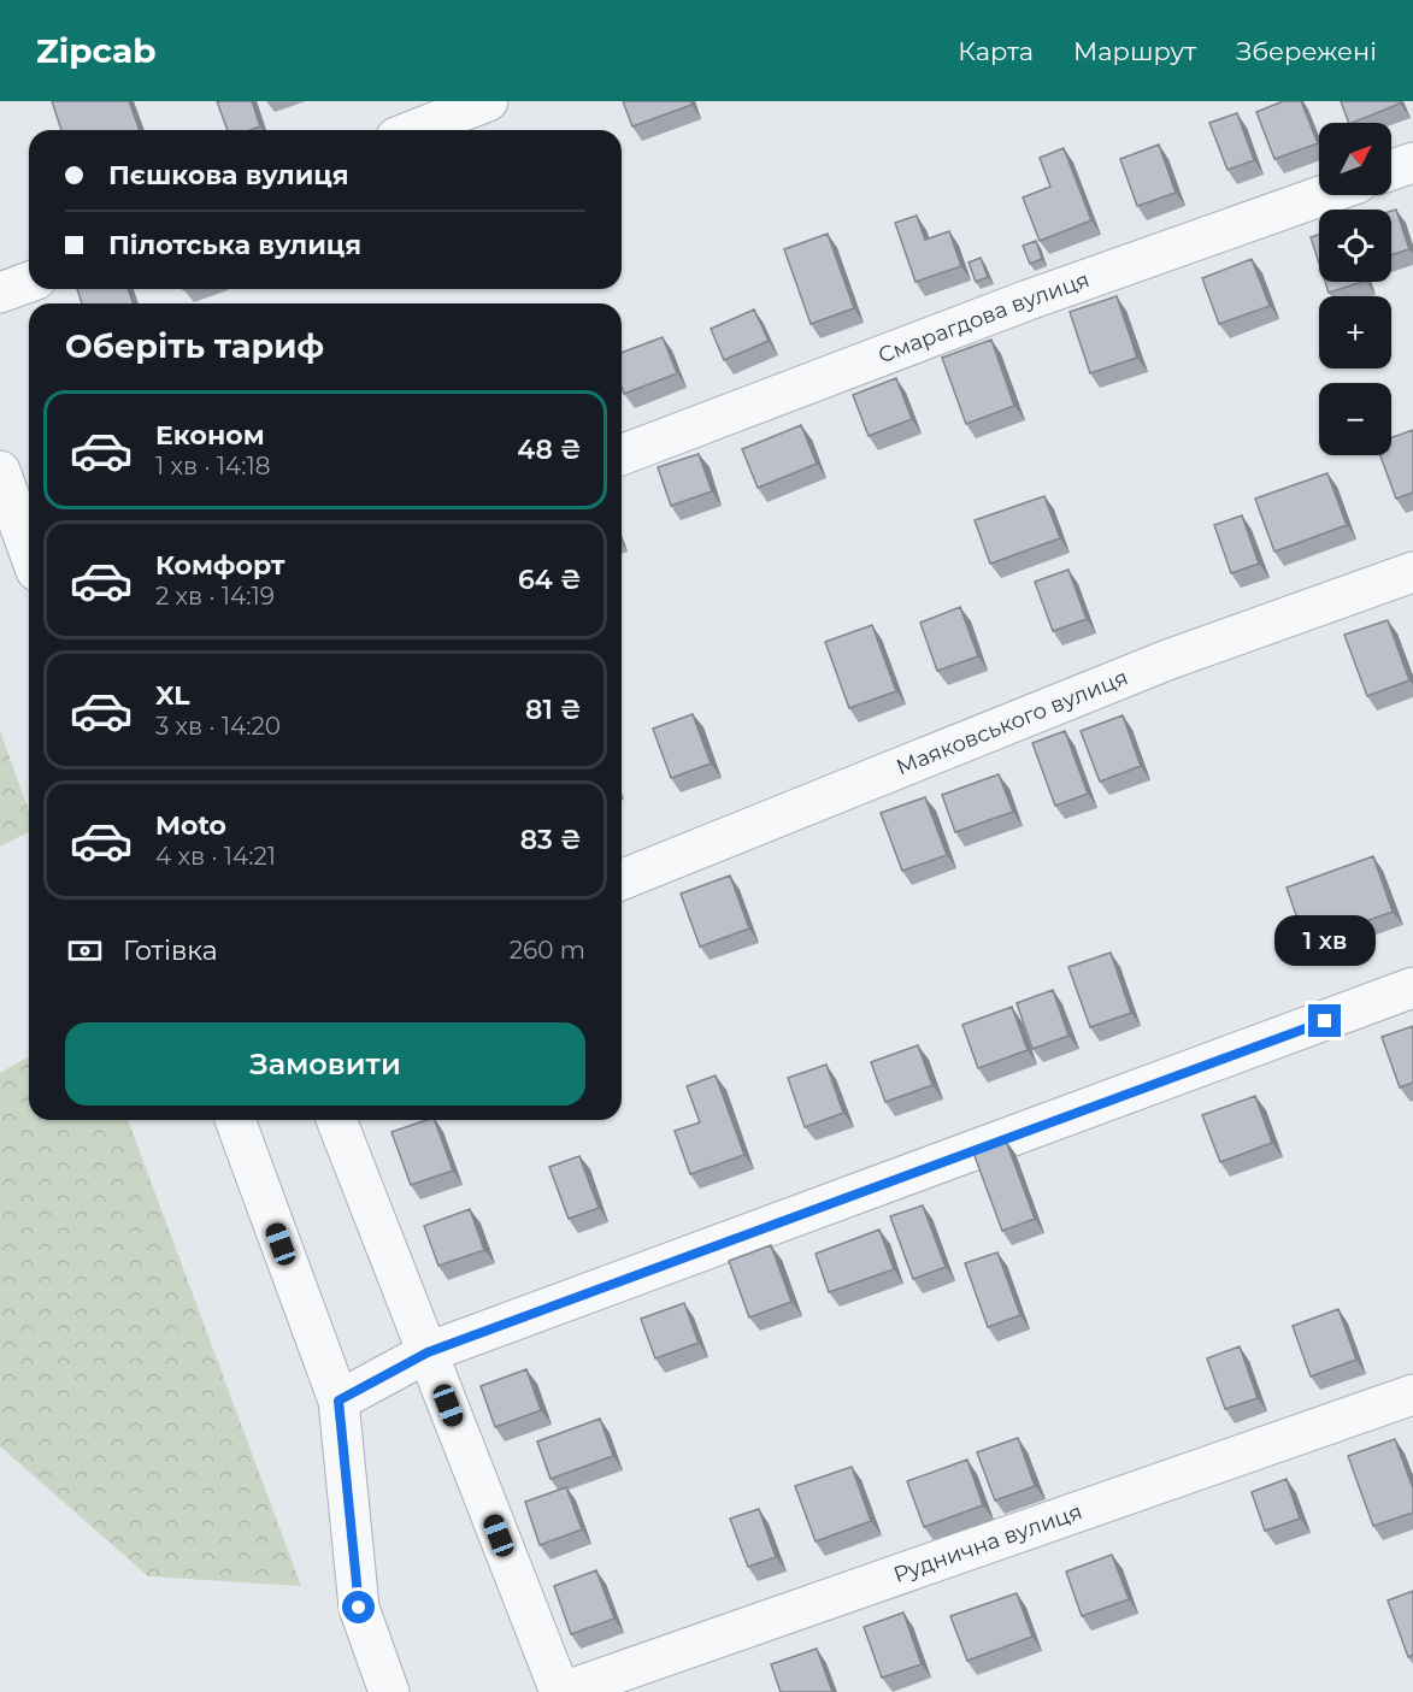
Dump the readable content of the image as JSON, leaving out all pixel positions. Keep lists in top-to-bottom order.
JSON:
{
  "streets": {
    "street": ["Смарагдова вулиця", "Маяковського вулиця", "Руднична вулиця"]
  },
  "north": "top right",
  "page": {
    "header": "Zipcab",
    "nav": ["Карта", "Маршрут", "Збережені"],
    "map_buttons": ["+", "−"],
    "banner": ["Пєшкова вулиця", "Пілотська вулиця"],
    "heading": "Оберіть тариф",
    "list": [
      {
        "name": "Економ",
        "note": "1 хв · 14:18",
        "value": "48 ₴"
      },
      {
        "name": "Комфорт",
        "note": "2 хв · 14:19",
        "value": "64 ₴"
      },
      {
        "name": "XL",
        "note": "3 хв · 14:20",
        "value": "81 ₴"
      },
      {
        "name": "Moto",
        "note": "4 хв · 14:21",
        "value": "83 ₴"
      }
    ],
    "pay": ["Готівка", "260 m"],
    "bubble": "1 хв",
    "buttons": "Замовити"
  }
}
